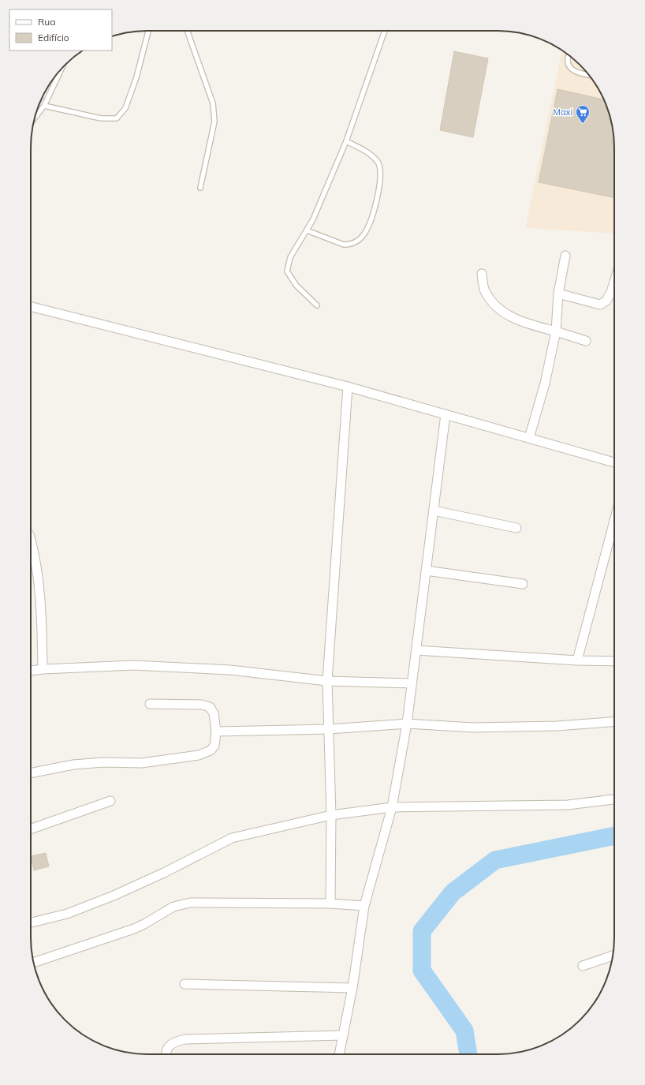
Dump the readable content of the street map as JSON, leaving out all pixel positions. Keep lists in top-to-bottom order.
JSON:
{
  "places": {
    "supermarket": ["Maxi"]
  },
  "legend": ["Rua", "Edifício"]
}
